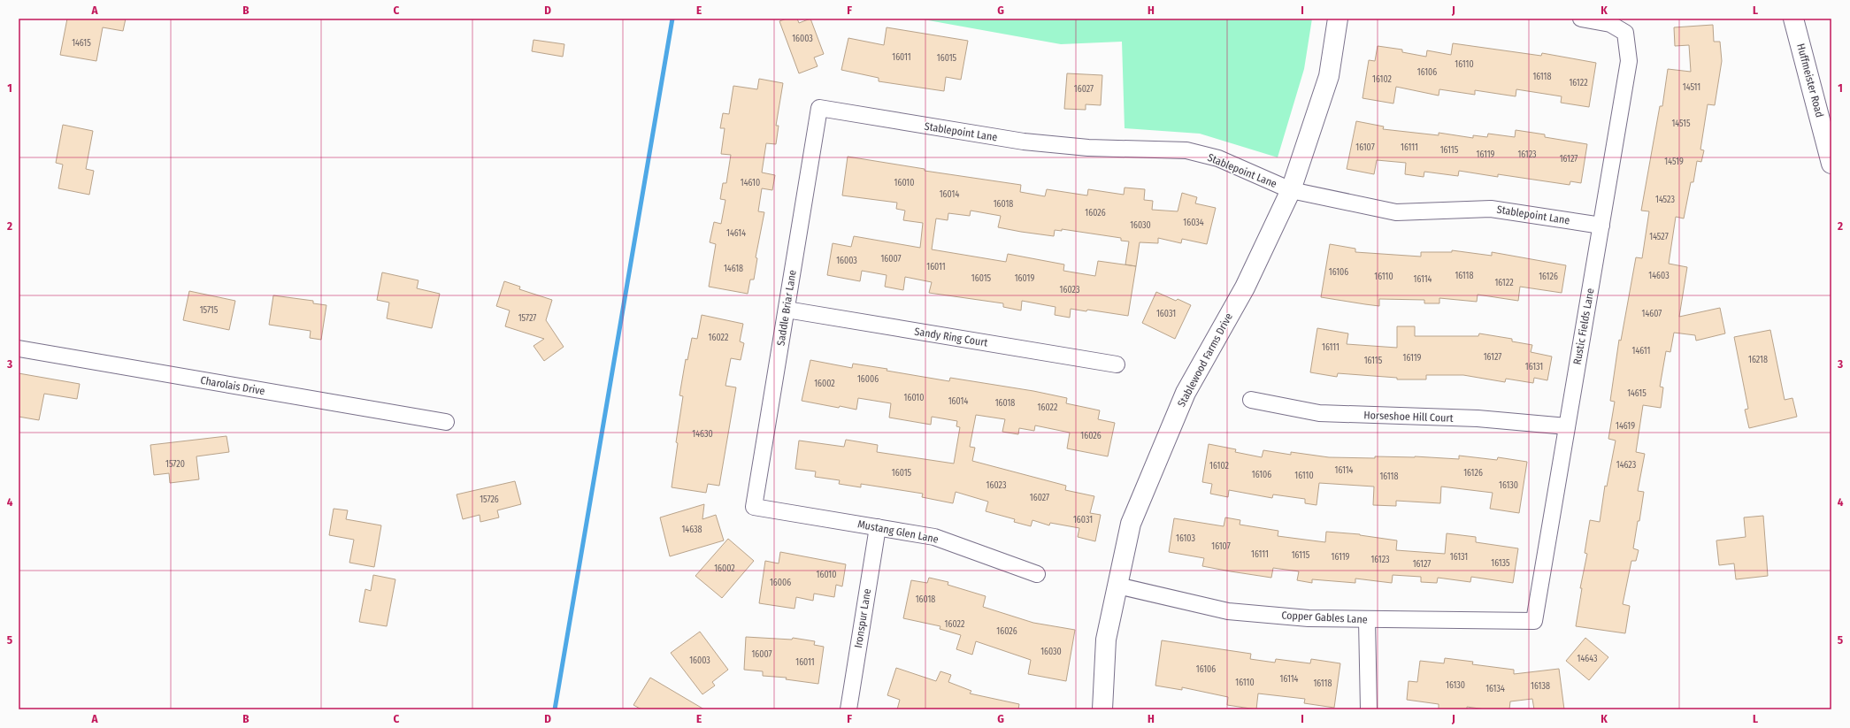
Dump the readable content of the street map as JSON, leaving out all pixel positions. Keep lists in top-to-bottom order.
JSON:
{
  "streets": {
    "street": [
      "Huffmeister Road",
      "Stablepoint Lane",
      "Saddle Briar Lane",
      "Rustic Fields Lane",
      "Sandy Ring Court",
      "Stablewood Farms Drive",
      "Charolais Drive",
      "Horseshoe Hill Court",
      "Mustang Glen Lane",
      "Copper Gables Lane",
      "Ironspur Lane"
    ]
  },
  "crossings": [
    ["Stablepoint Lane", "Saddle Briar Lane"],
    ["Stablepoint Lane", "Rustic Fields Lane"],
    ["Stablepoint Lane", "Stablewood Farms Drive"],
    ["Saddle Briar Lane", "Sandy Ring Court"],
    ["Saddle Briar Lane", "Mustang Glen Lane"],
    ["Rustic Fields Lane", "Horseshoe Hill Court"],
    ["Rustic Fields Lane", "Copper Gables Lane"],
    ["Stablewood Farms Drive", "Copper Gables Lane"],
    ["Mustang Glen Lane", "Ironspur Lane"]
  ],
  "house_numbers": [
    "16003",
    "14615",
    "16011",
    "16015",
    "16110",
    "16106",
    "16118",
    "16102",
    "16122",
    "14511",
    "16027",
    "14515",
    "16107",
    "16111",
    "16115",
    "16119",
    "16123",
    "16127",
    "14519",
    "14610",
    "16010",
    "16014",
    "14523",
    "16018",
    "16026",
    "16034",
    "16030",
    "14614",
    "14527",
    "16007",
    "16003",
    "16011",
    "14618",
    "16106",
    "16118",
    "14603",
    "16110",
    "16126",
    "16015",
    "16019",
    "16114",
    "16122",
    "16023",
    "15715",
    "16031",
    "14607",
    "15727",
    "16022",
    "16111",
    "14611",
    "16127",
    "16119",
    "16218",
    "16115",
    "16131",
    "16006",
    "16002",
    "14615",
    "16010",
    "16014",
    "16018",
    "16022",
    "14619",
    "14630",
    "16026",
    "15720",
    "14623",
    "16102",
    "16114",
    "16015",
    "16126",
    "16106",
    "16110",
    "16118",
    "16023",
    "16130",
    "16027",
    "15726",
    "16031",
    "14638",
    "16103",
    "16107",
    "16111",
    "16115",
    "16119",
    "16131",
    "16123",
    "16135",
    "16127",
    "16002",
    "16010",
    "16006",
    "16018",
    "16022",
    "16026",
    "16030",
    "16007",
    "14643",
    "16003",
    "16011",
    "16106",
    "16114",
    "16110",
    "16118",
    "16130",
    "16138",
    "16134"
  ],
  "grid": {
    "columns": [
      "A",
      "B",
      "C",
      "D",
      "E",
      "F",
      "G",
      "H",
      "I",
      "J",
      "K",
      "L"
    ],
    "rows": [
      "1",
      "2",
      "3",
      "4",
      "5"
    ]
  }
}
